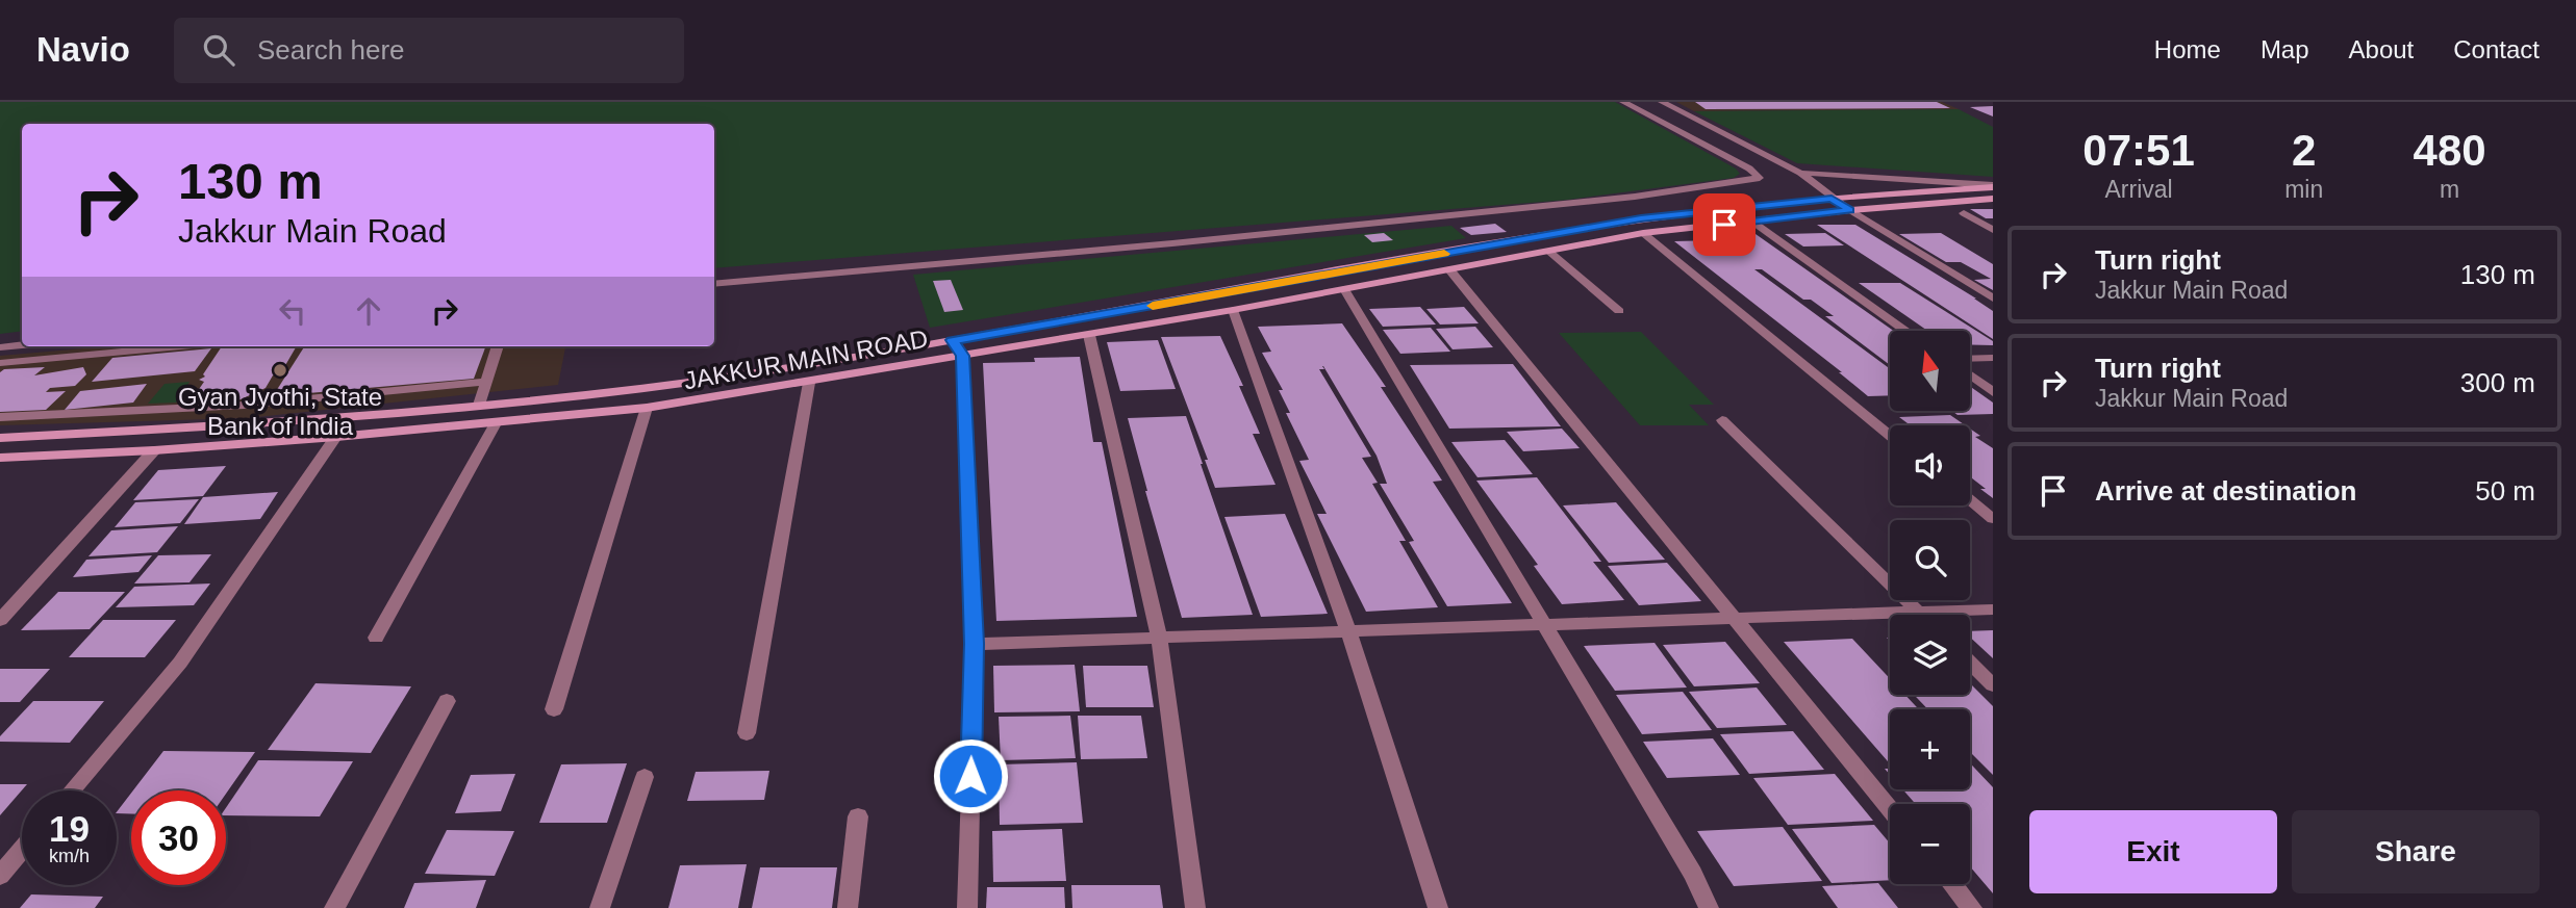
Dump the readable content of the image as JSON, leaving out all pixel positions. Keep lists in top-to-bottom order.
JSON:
{
  "streets": {
    "main road": ["JAKKUR MAIN ROAD"]
  },
  "places": ["Gyan Jyothi, State Bank of India"],
  "north": "top",
  "page": {
    "header": "Navio",
    "search": "Search here",
    "nav": [
      "Home",
      "Map",
      "About",
      "Contact"
    ],
    "eta": [
      "07:51",
      "Arrival",
      "2",
      "min",
      "480",
      "m"
    ],
    "turn": ["130 m", "Jakkur Main Road"],
    "list": [
      {
        "name": "Turn right",
        "note": "Jakkur Main Road",
        "value": "130 m"
      },
      {
        "name": "Turn right",
        "note": "Jakkur Main Road",
        "value": "300 m"
      },
      {
        "name": "Arrive at destination",
        "value": "50 m"
      }
    ],
    "map_buttons": ["+", "−"],
    "speed": "19 km/h",
    "limit": "30",
    "buttons": ["Exit", "Share"]
  }
}
